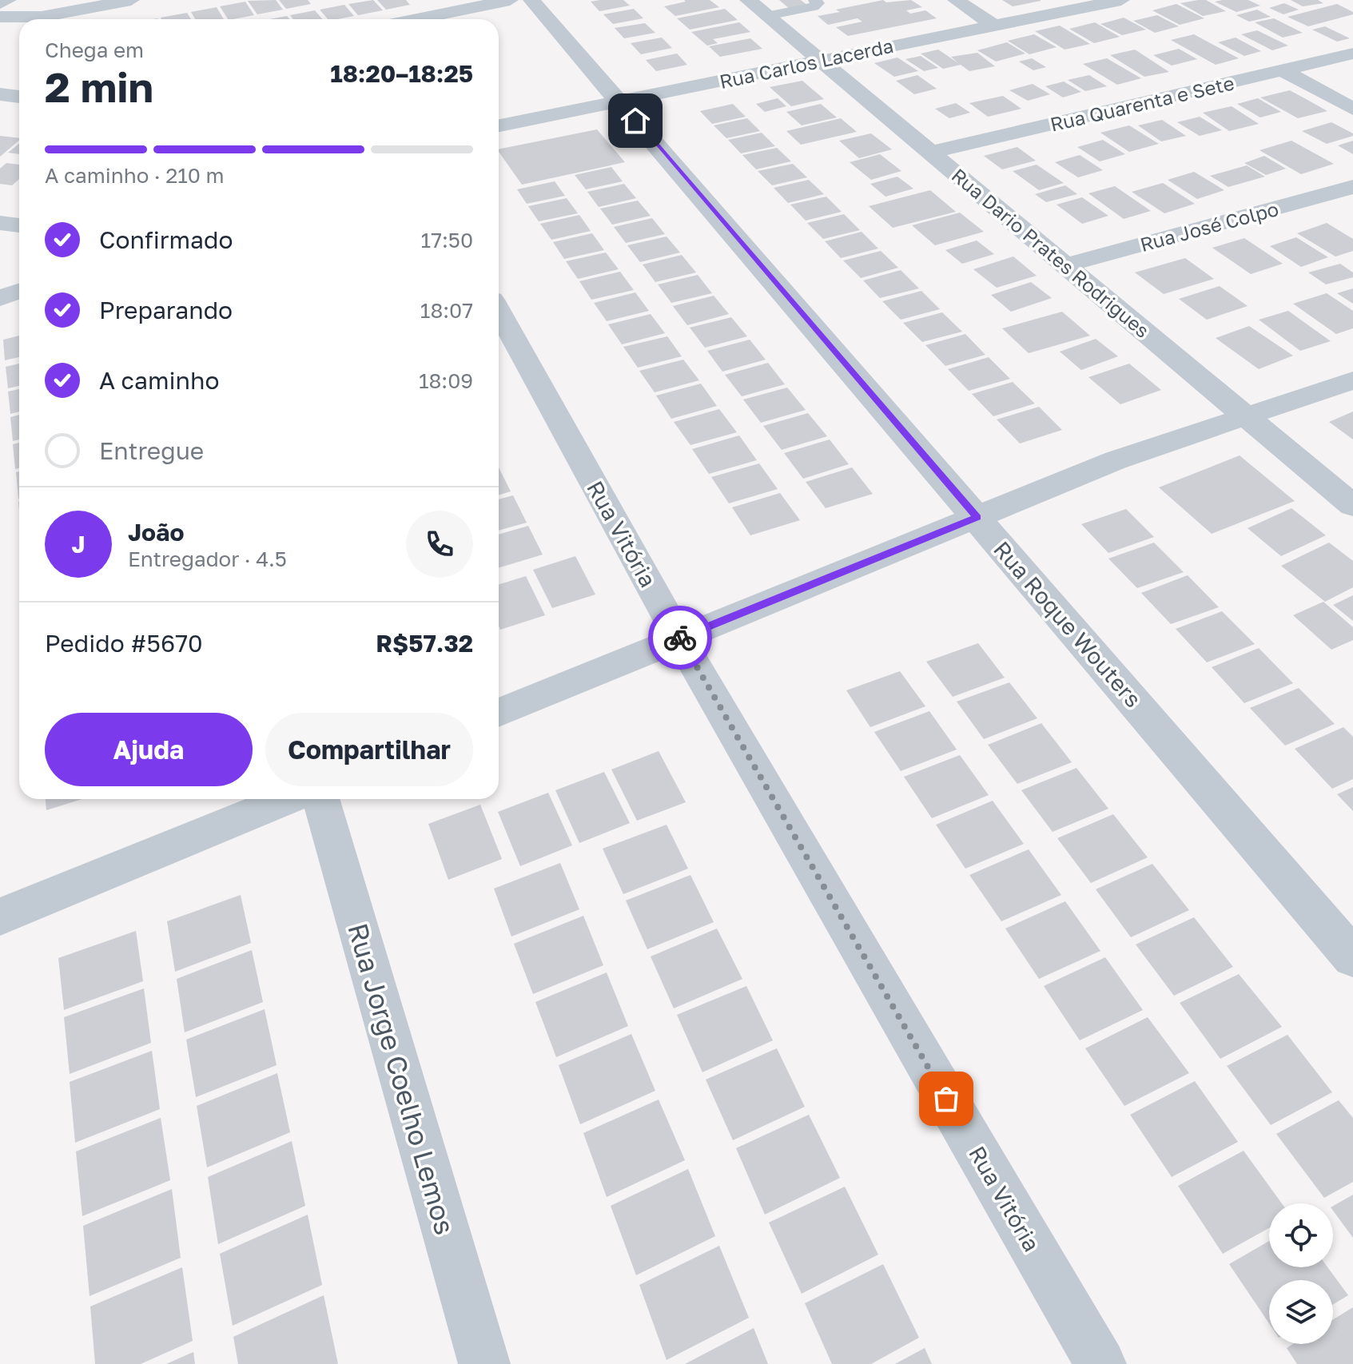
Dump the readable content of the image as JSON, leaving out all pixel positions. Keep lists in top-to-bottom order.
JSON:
{
  "streets": {
    "street": [
      "Rua Carlos Lacerda",
      "Rua Quarenta e Sete",
      "Rua José Colpo",
      "Rua Dario Prates Rodrigues",
      "Rua Vitória",
      "Rua Roque Wouters",
      "Rua Jorge Coelho Lemos"
    ]
  },
  "crossings": [
    ["Rua Carlos Lacerda", "Rua Dario Prates Rodrigues"],
    ["Rua Carlos Lacerda", "Rua Roque Wouters"],
    ["Rua Quarenta e Sete", "Rua Dario Prates Rodrigues"],
    ["Rua José Colpo", "Rua Dario Prates Rodrigues"]
  ],
  "page": {
    "heading": ["2 min", "Chega em", "18:20–18:25"],
    "panel": [
      "João",
      "Entregador · 4.5",
      "Pedido #5670",
      "R$57.32"
    ],
    "bar": "A caminho · 210 m",
    "list": [
      ["Confirmado", "17:50"],
      ["Preparando", "18:07"],
      ["A caminho", "18:09"],
      "Entregue"
    ],
    "round": "J",
    "buttons": ["Ajuda", "Compartilhar"]
  }
}
